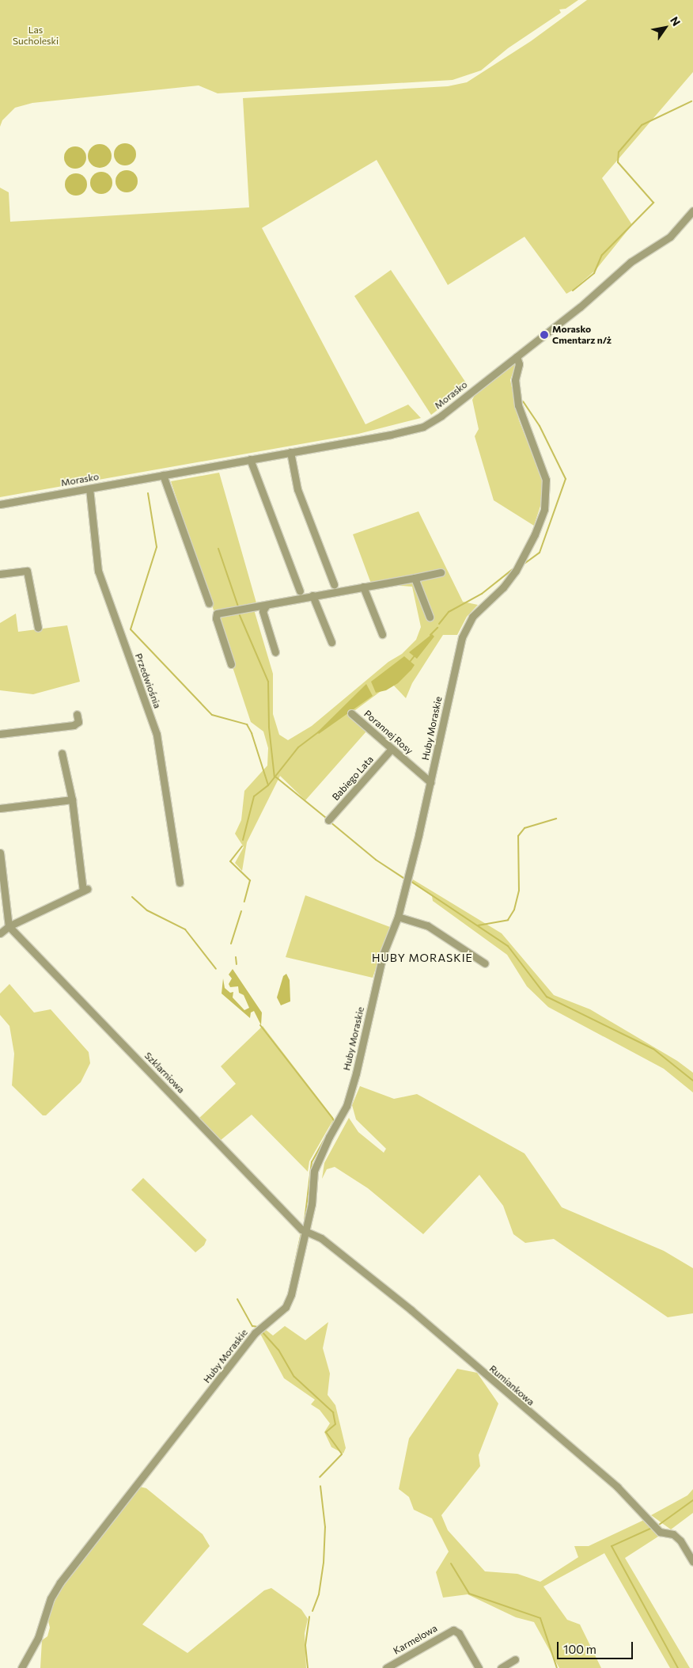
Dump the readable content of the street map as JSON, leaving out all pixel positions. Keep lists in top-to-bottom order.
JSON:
{
  "streets": {
    "street": [
      "Morasko",
      "Przedwiośnia",
      "Huby Moraskie",
      "Porannej Rosy",
      "Babiego Lata",
      "Szklarniowa",
      "Rumiankowa",
      "Karmelowa"
    ]
  },
  "crossings": [
    ["Morasko", "Przedwiośnia"],
    ["Morasko", "Huby Moraskie"],
    ["Huby Moraskie", "Porannej Rosy"],
    ["Huby Moraskie", "Szklarniowa"],
    ["Huby Moraskie", "Rumiankowa"],
    ["Porannej Rosy", "Babiego Lata"],
    ["Szklarniowa", "Rumiankowa"]
  ],
  "districts": ["HUBY MORASKIE"],
  "parks": ["Las Sucholeski"],
  "places": ["Morasko Cmentarz n/ż"],
  "scale_bar": "100 m",
  "north": "top right"
}
